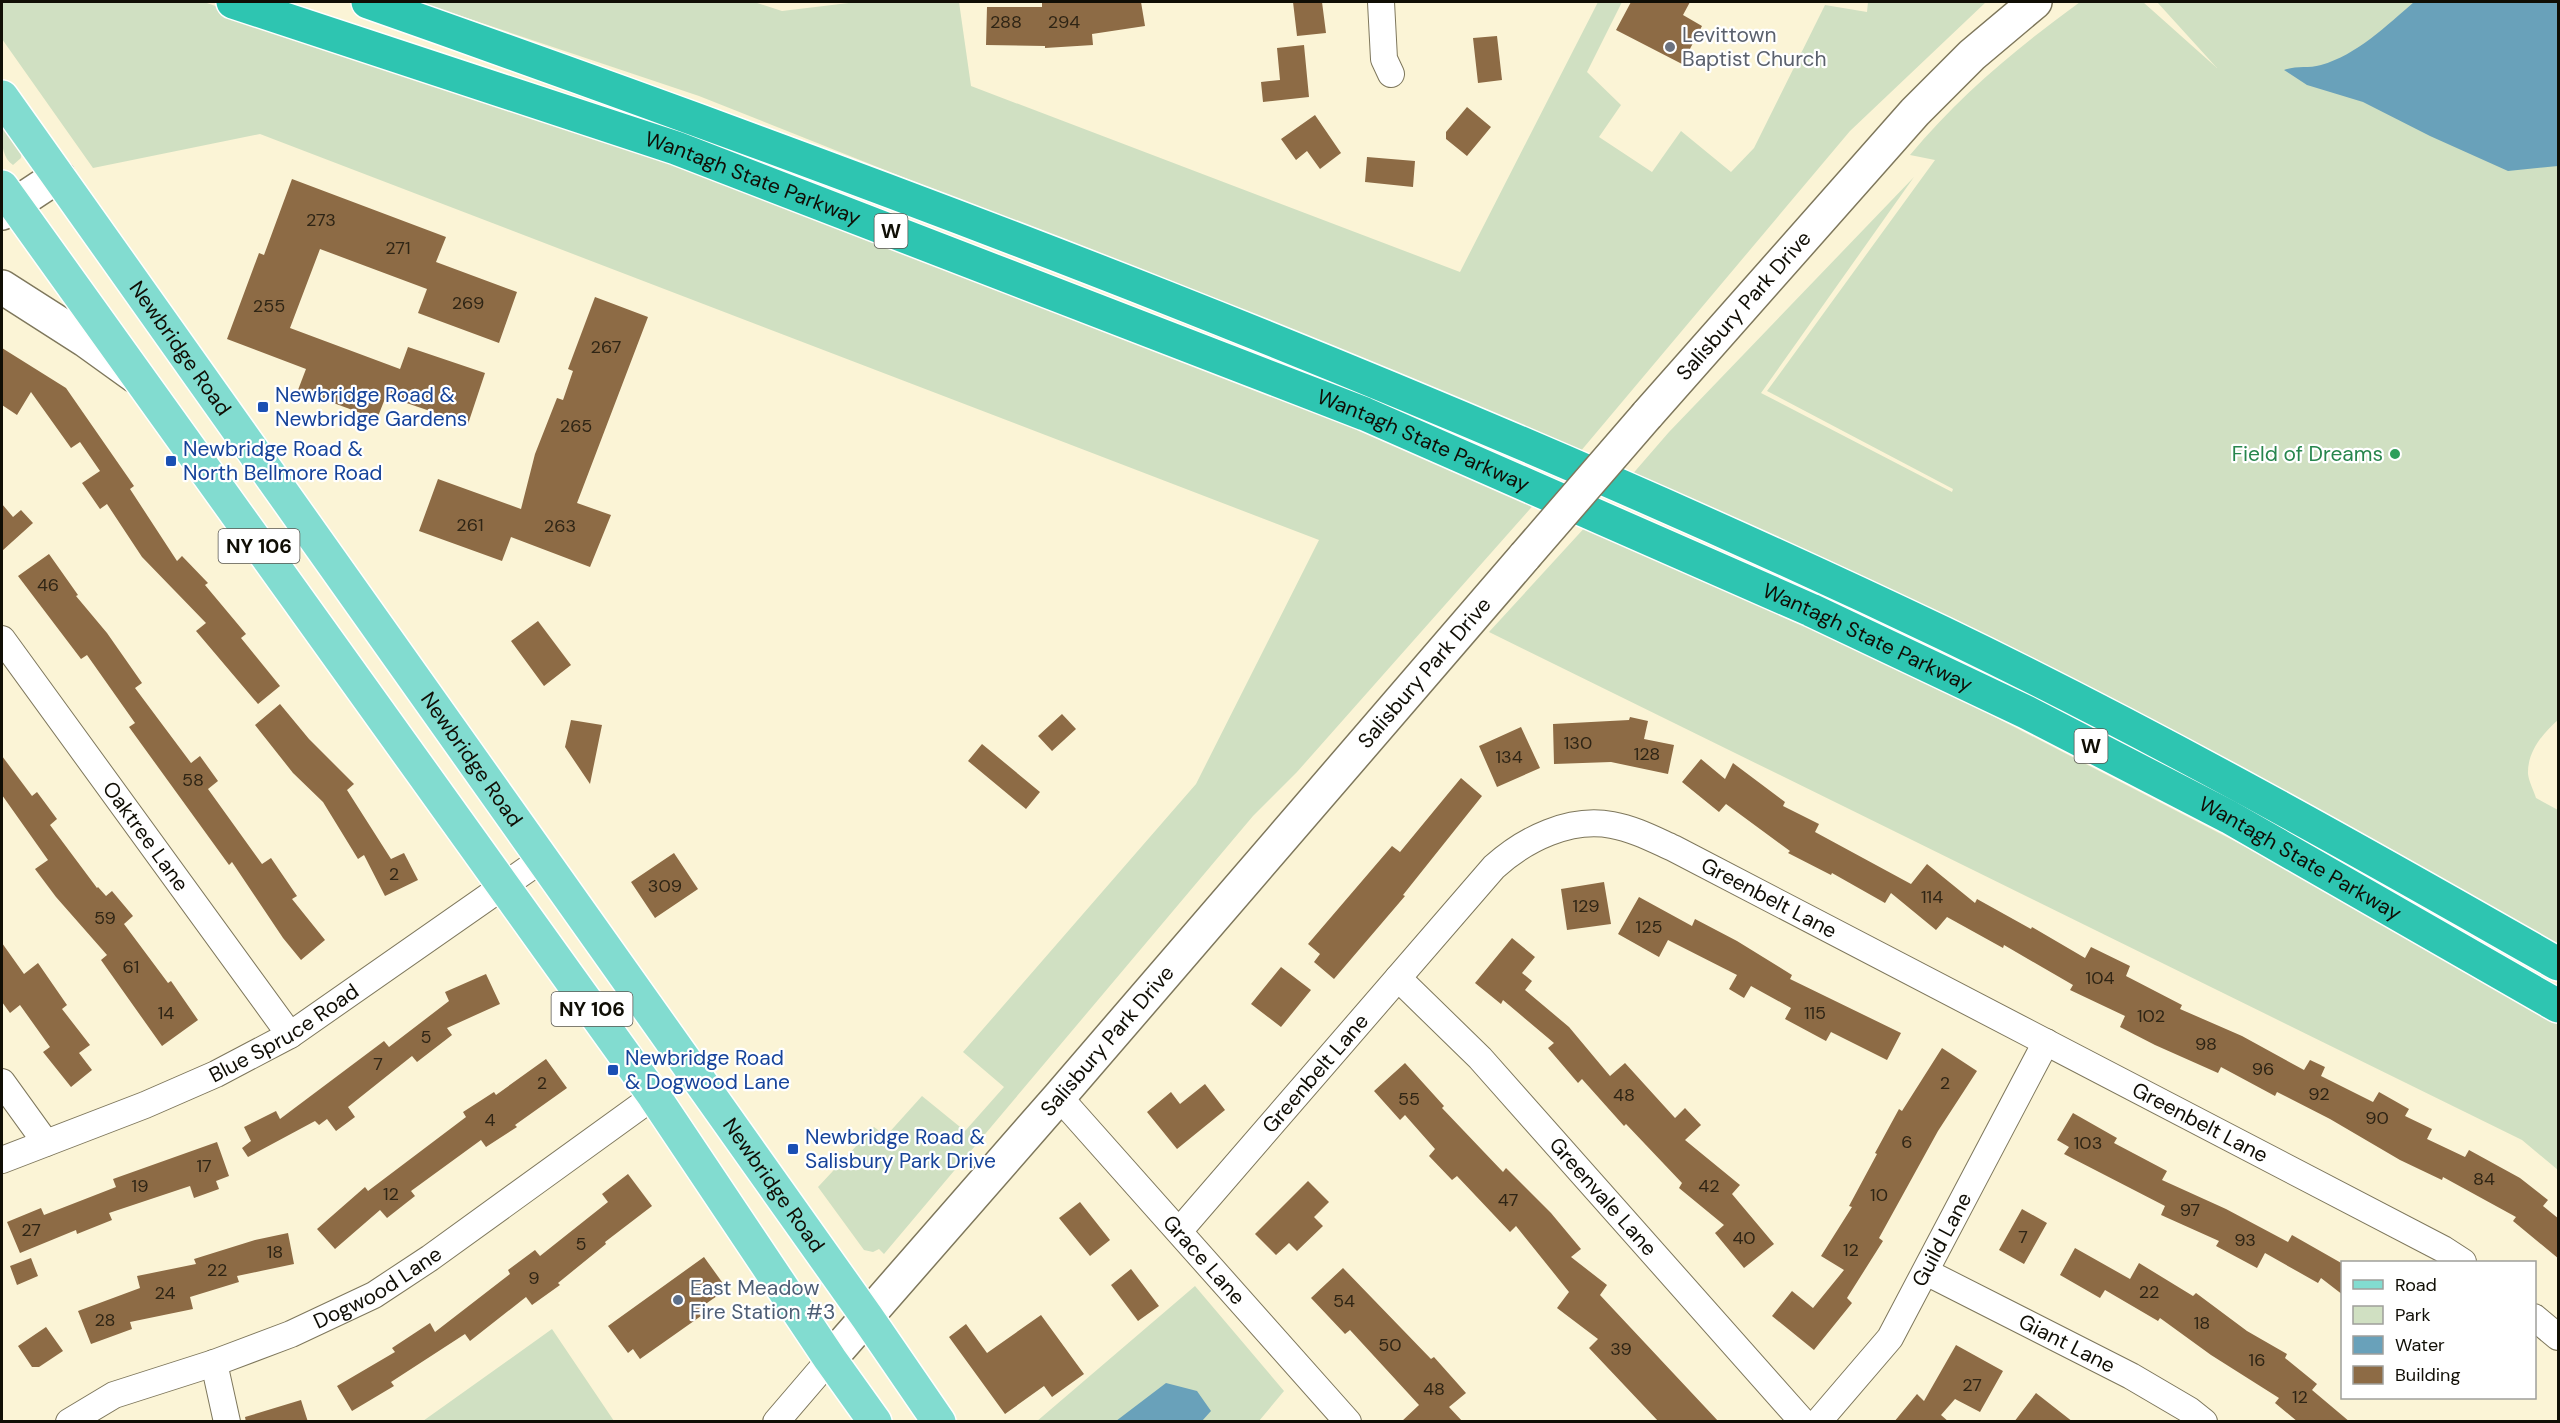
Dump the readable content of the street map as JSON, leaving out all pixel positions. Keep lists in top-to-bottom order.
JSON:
{
  "streets": {
    "highway": ["Wantagh State Parkway", "W"],
    "main road": ["Salisbury Park Drive", "Newbridge Road", "NY 106"],
    "street": [
      "Oaktree Lane",
      "Greenbelt Lane",
      "Blue Spruce Road",
      "Greenvale Lane",
      "Guild Lane",
      "Grace Lane",
      "Dogwood Lane",
      "Giant Lane"
    ]
  },
  "crossings": [
    ["Salisbury Park Drive", "Newbridge Road"],
    ["Salisbury Park Drive", "NY 106"],
    ["Salisbury Park Drive", "Grace Lane"],
    ["Newbridge Road", "Blue Spruce Road"],
    ["NY 106", "Blue Spruce Road"],
    ["NY 106", "Dogwood Lane"],
    ["Oaktree Lane", "Blue Spruce Road"],
    ["Greenbelt Lane", "Greenvale Lane"],
    ["Greenbelt Lane", "Guild Lane"],
    ["Greenbelt Lane", "Grace Lane"],
    ["Guild Lane", "Giant Lane"]
  ],
  "places": {
    "other": ["Levittown Baptist Church", "Field of Dreams", "East Meadow Fire Station #3"],
    "transit": [
      "Newbridge Road & Newbridge Gardens",
      "Newbridge Road & North Bellmore Road",
      "Newbridge Road & Dogwood Lane",
      "Newbridge Road & Salisbury Park Drive"
    ]
  },
  "house_numbers": [
    "288",
    "294",
    "273",
    "271",
    "269",
    "255",
    "267",
    "265",
    "261",
    "263",
    "46",
    "130",
    "128",
    "134",
    "58",
    "2",
    "309",
    "114",
    "129",
    "59",
    "125",
    "61",
    "104",
    "14",
    "115",
    "102",
    "5",
    "98",
    "7",
    "96",
    "2",
    "2",
    "92",
    "48",
    "55",
    "90",
    "4",
    "6",
    "103",
    "17",
    "84",
    "19",
    "42",
    "12",
    "10",
    "47",
    "97",
    "27",
    "7",
    "40",
    "93",
    "5",
    "12",
    "18",
    "22",
    "9",
    "22",
    "24",
    "54",
    "28",
    "18",
    "50",
    "39",
    "16",
    "27",
    "48",
    "12"
  ],
  "legend": [
    "Road",
    "Park",
    "Water",
    "Building"
  ]
}
